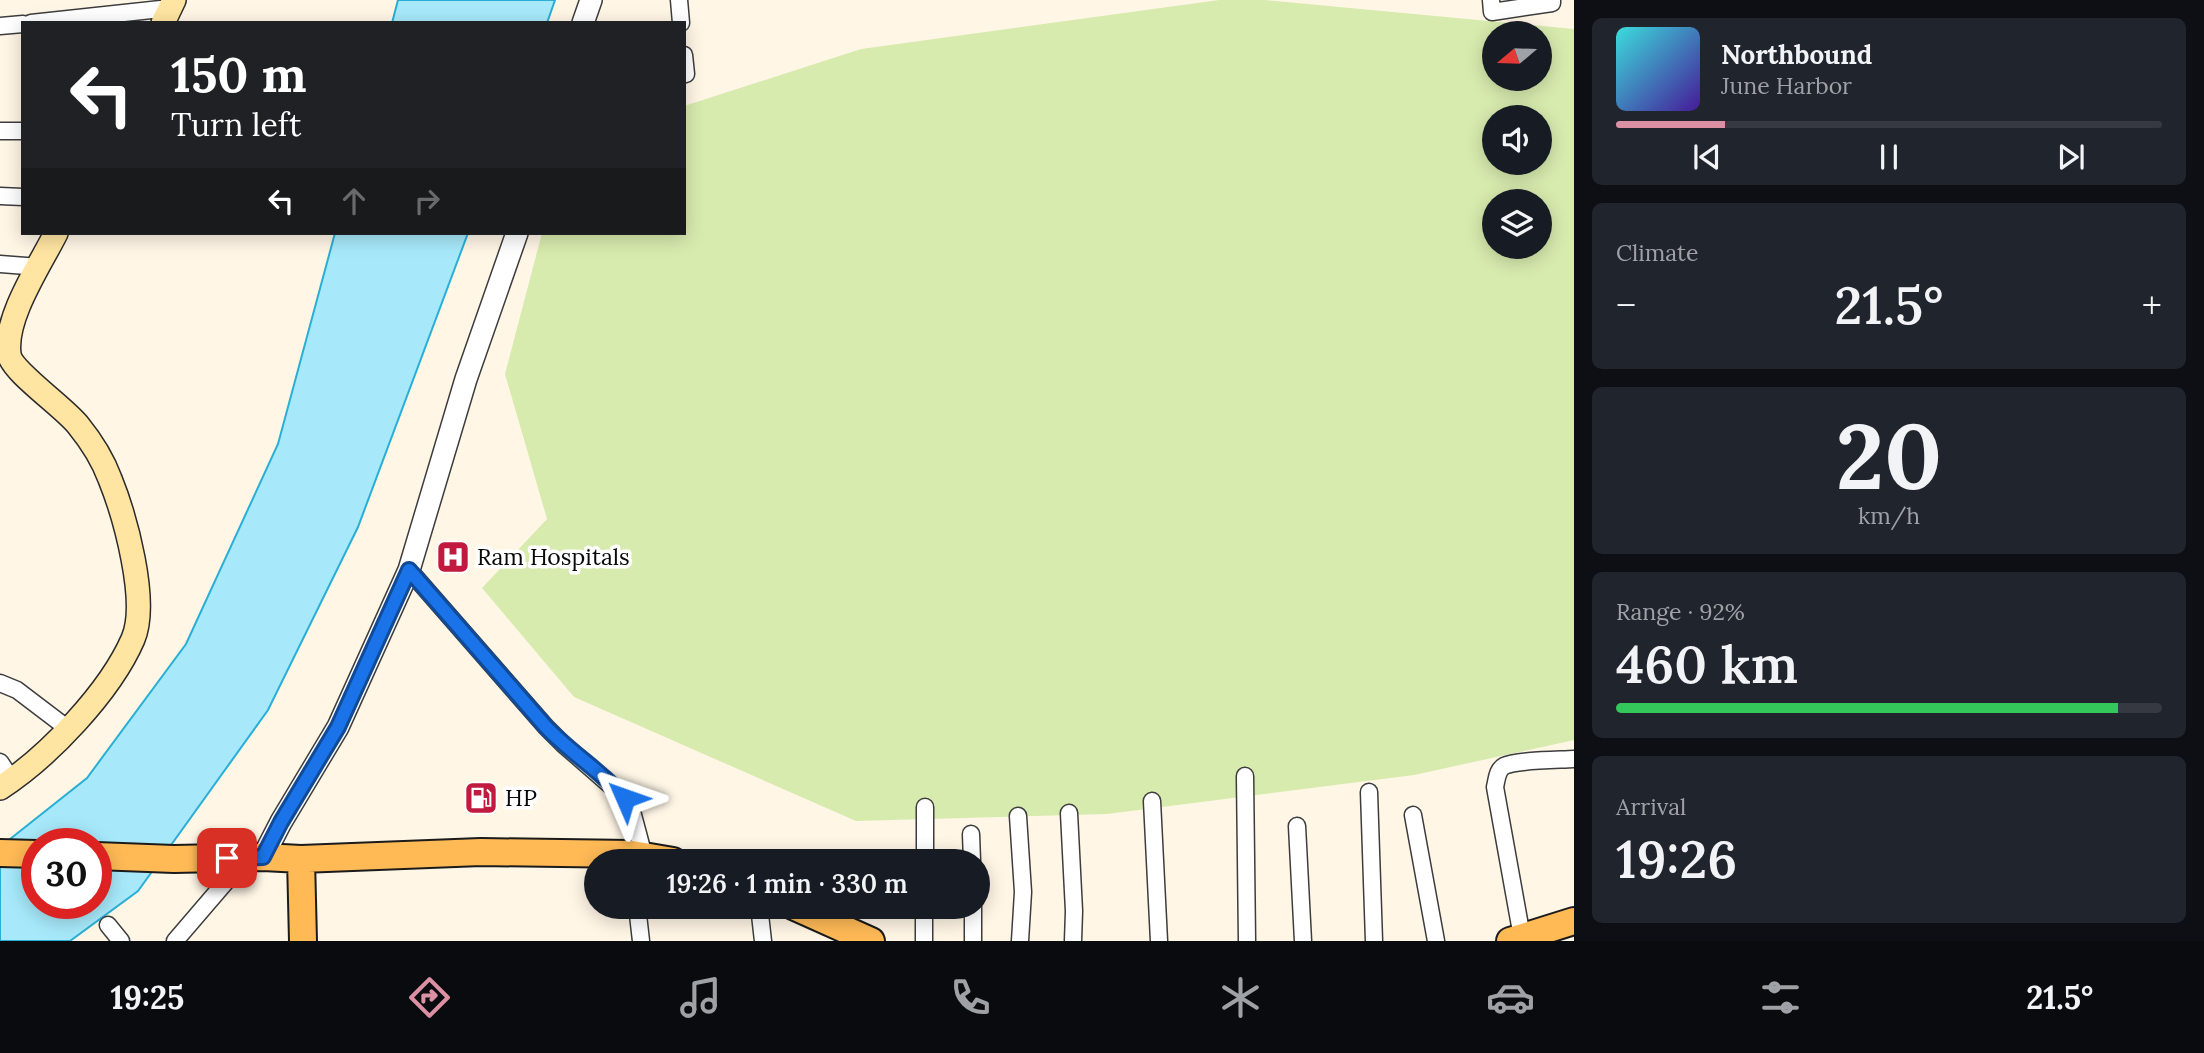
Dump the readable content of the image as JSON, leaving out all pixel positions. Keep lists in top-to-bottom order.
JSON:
{
  "places": {
    "hospital": ["Ram Hospitals"],
    "fuel station": ["HP"]
  },
  "north": "left",
  "page": {
    "turn": ["150 m", "Turn left"],
    "song": ["Northbound", "June Harbor"],
    "tile": [
      "Climate",
      ["20", "km/h"],
      ["Range · 92%", "460 km"],
      ["Arrival", "19:26"]
    ],
    "heat": ["−", "21.5°", "+"],
    "limit": "30",
    "trip": "19:26 · 1 min · 330 m",
    "tabs": ["19:25", "21.5°"]
  }
}
